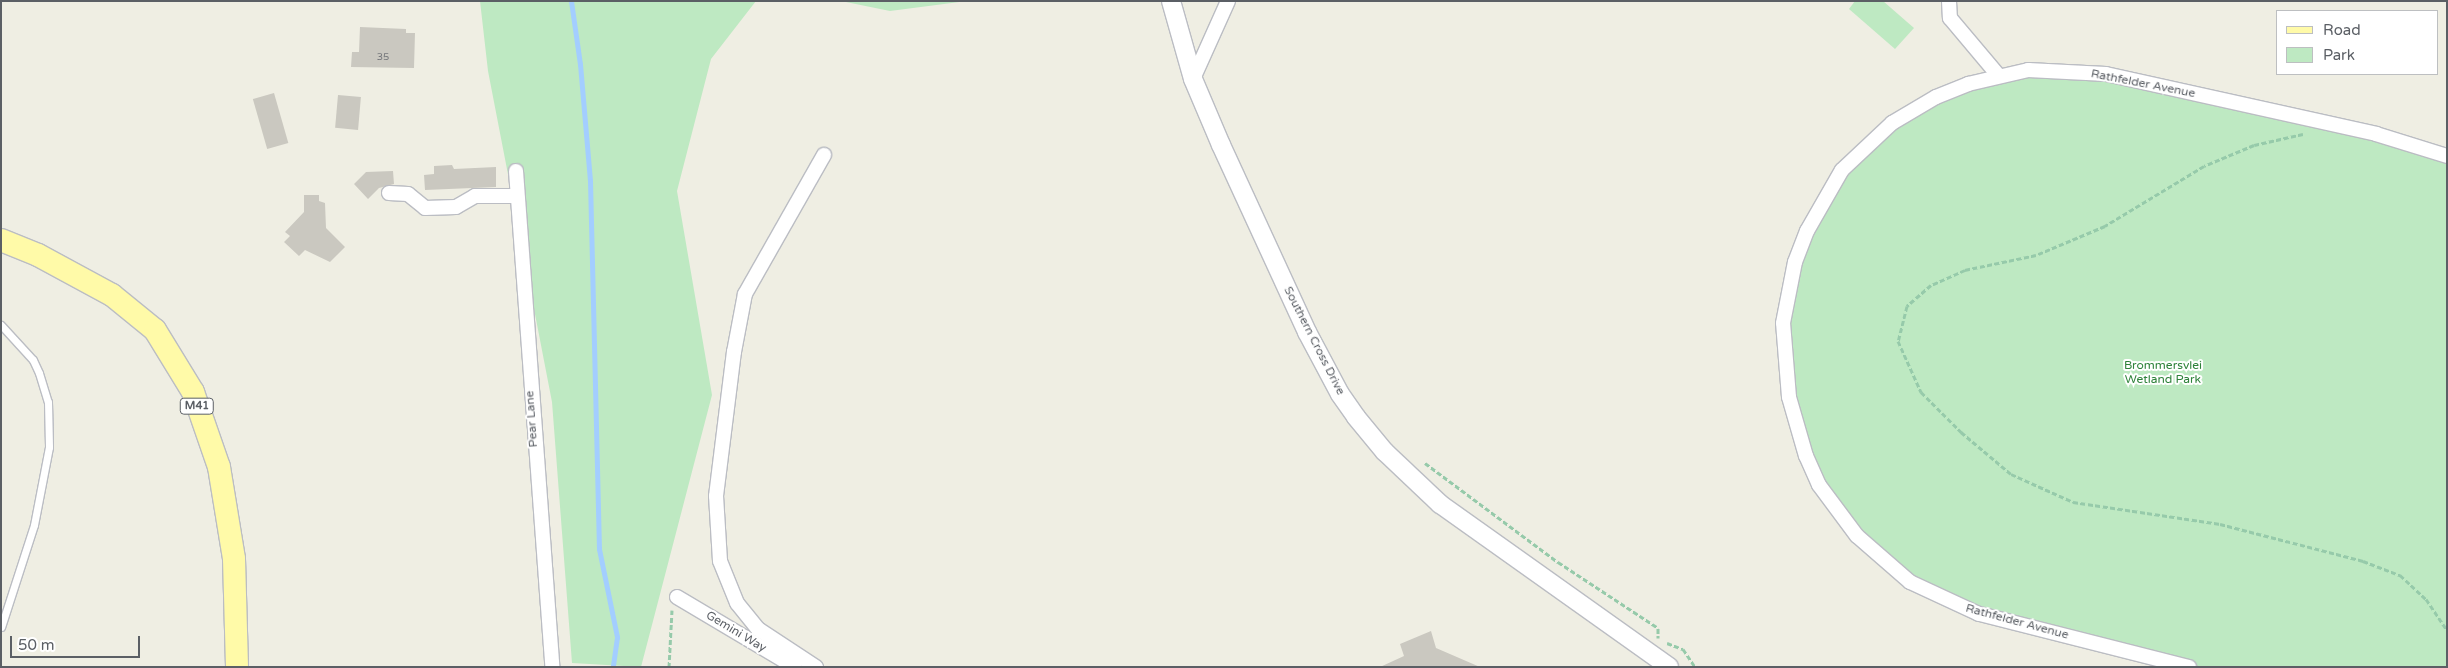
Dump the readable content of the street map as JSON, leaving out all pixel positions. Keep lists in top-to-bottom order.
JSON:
{
  "streets": {
    "main road": ["M41"],
    "street": [
      "Rathfelder Avenue",
      "Southern Cross Drive",
      "Pear Lane",
      "Gemini Way"
    ]
  },
  "parks": ["Brommersvlei Wetland Park"],
  "house_numbers": ["35"],
  "legend": ["Road", "Park"],
  "scale_bar": "50 m"
}
